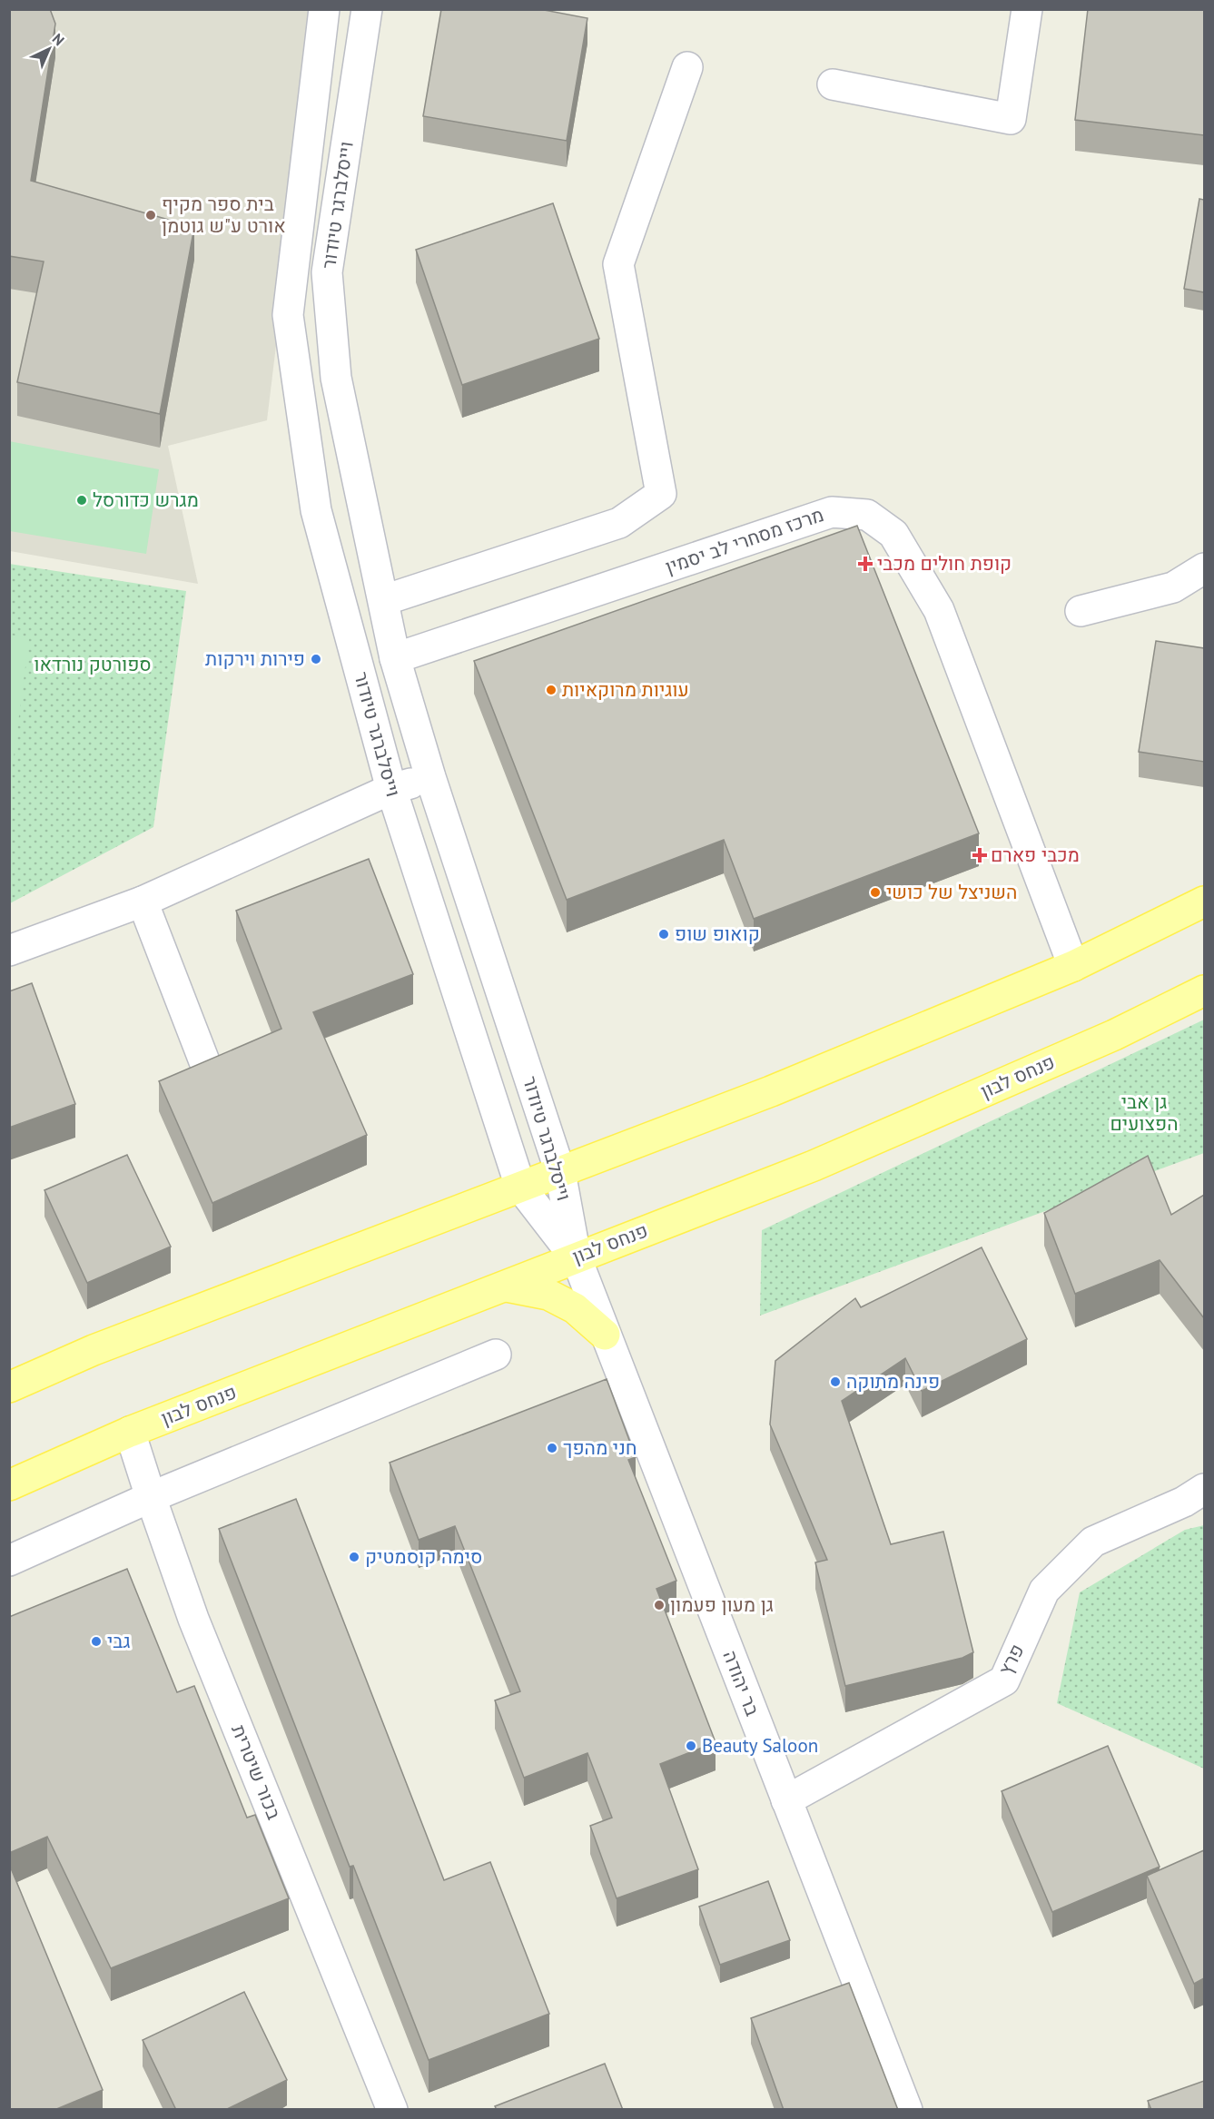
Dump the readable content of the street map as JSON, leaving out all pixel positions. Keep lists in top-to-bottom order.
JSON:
{
  "streets": {
    "main road": ["פנחס לבון"],
    "street": [
      "וייסלברגר טיודור",
      "מרכז מסחרי לב יסמין",
      "פרץ",
      "בר יהודה",
      "בכור שיטרית"
    ]
  },
  "crossings": [
    ["וייסלברגר טיודור", "מרכז מסחרי לב יסמין"],
    ["וייסלברגר טיודור", "פנחס לבון"],
    ["וייסלברגר טיודור", "בר יהודה"],
    ["פנחס לבון", "בר יהודה"],
    ["פנחס לבון", "בכור שיטרית"],
    ["פרץ", "בר יהודה"]
  ],
  "parks": ["ספורטק נורדאו", "גן אבי הפצועים"],
  "places": {
    "other": [
      "בית ספר מקיף אורט ע\"ש גוטמן",
      "מגרש כדורסל",
      "פירות וירקות",
      "עוגיות מרוקאיות",
      "השניצל של כושי",
      "קואופ שופ",
      "פינה מתוקה",
      "חני מהפך",
      "סימה קוסמטיק",
      "גן מעון פעמון",
      "גבי",
      "Beauty Saloon"
    ],
    "health": ["קופת חולים מכבי", "מכבי פארם"]
  },
  "north": "top right"
}
